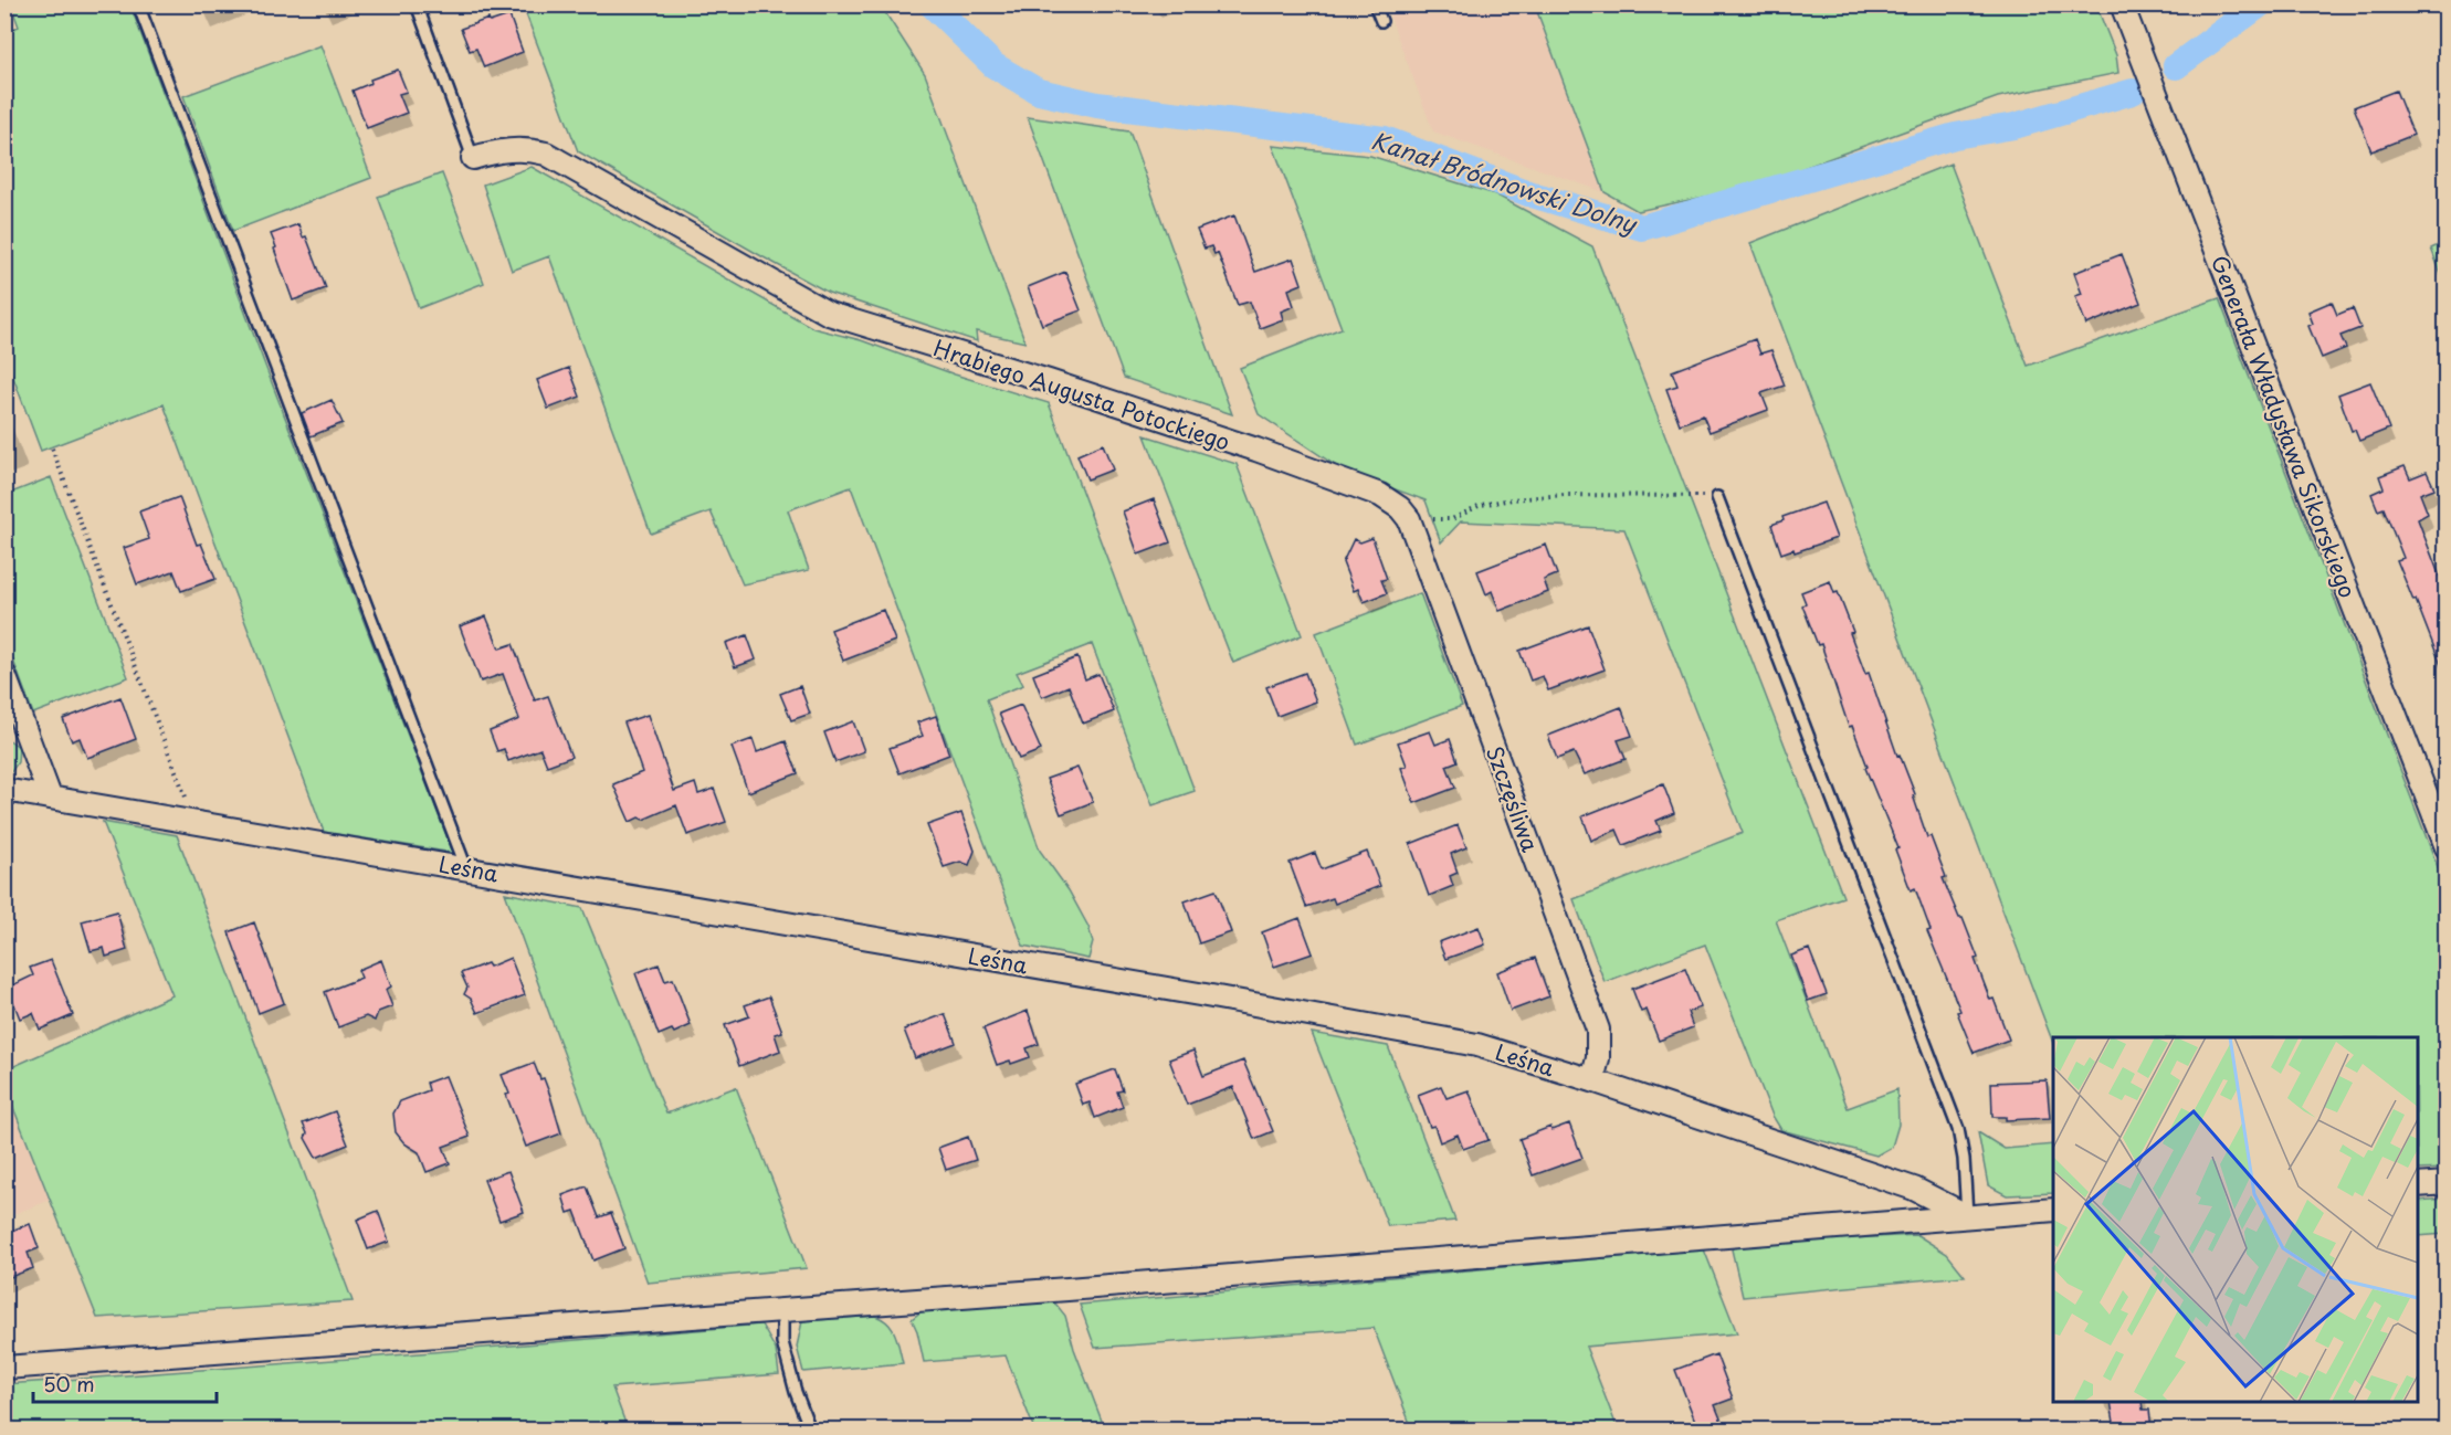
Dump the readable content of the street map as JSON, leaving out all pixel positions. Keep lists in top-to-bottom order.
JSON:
{
  "streets": {
    "street": [
      "Hrabiego Augusta Potockiego",
      "Generała Władysława Sikorskiego",
      "Szczęśliwa",
      "Leśna"
    ]
  },
  "crossings": [
    ["Hrabiego Augusta Potockiego", "Szczęśliwa"],
    ["Szczęśliwa", "Leśna"]
  ],
  "water": ["Kanał Bródnowski Dolny"],
  "scale_bar": "50 m"
}
